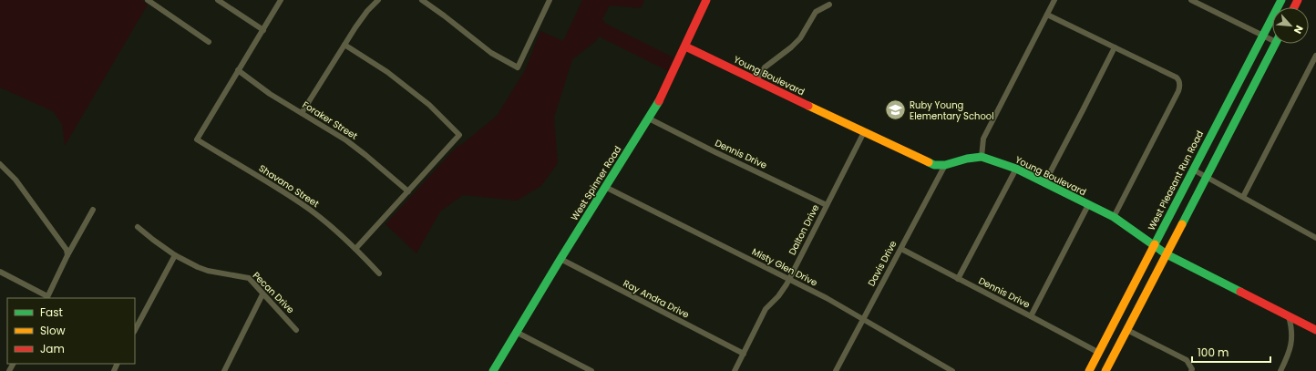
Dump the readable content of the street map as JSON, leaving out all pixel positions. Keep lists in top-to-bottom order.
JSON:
{
  "streets": {
    "street": [
      "Young Boulevard",
      "Foraker Street",
      "Dennis Drive",
      "West Pleasant Run Road",
      "West Spinner Road",
      "Shavano Street",
      "Dalton Drive",
      "Davis Drive",
      "Misty Glen Drive",
      "Pecan Drive",
      "Ray Andra Drive"
    ]
  },
  "crossings": [
    ["Young Boulevard", "West Pleasant Run Road"],
    ["Young Boulevard", "West Spinner Road"],
    ["Young Boulevard", "Dalton Drive"],
    ["Young Boulevard", "Davis Drive"],
    ["Foraker Street", "Shavano Street"],
    ["Dennis Drive", "West Pleasant Run Road"],
    ["Dennis Drive", "West Spinner Road"],
    ["Dennis Drive", "Dalton Drive"],
    ["Dennis Drive", "Davis Drive"],
    ["West Spinner Road", "Misty Glen Drive"],
    ["West Spinner Road", "Ray Andra Drive"],
    ["Dalton Drive", "Misty Glen Drive"],
    ["Dalton Drive", "Ray Andra Drive"],
    ["Davis Drive", "Misty Glen Drive"]
  ],
  "places": {
    "school or university": ["Ruby Young Elementary School"]
  },
  "legend": ["Fast", "Slow", "Jam"],
  "scale_bar": "100 m",
  "north": "bottom right"
}
